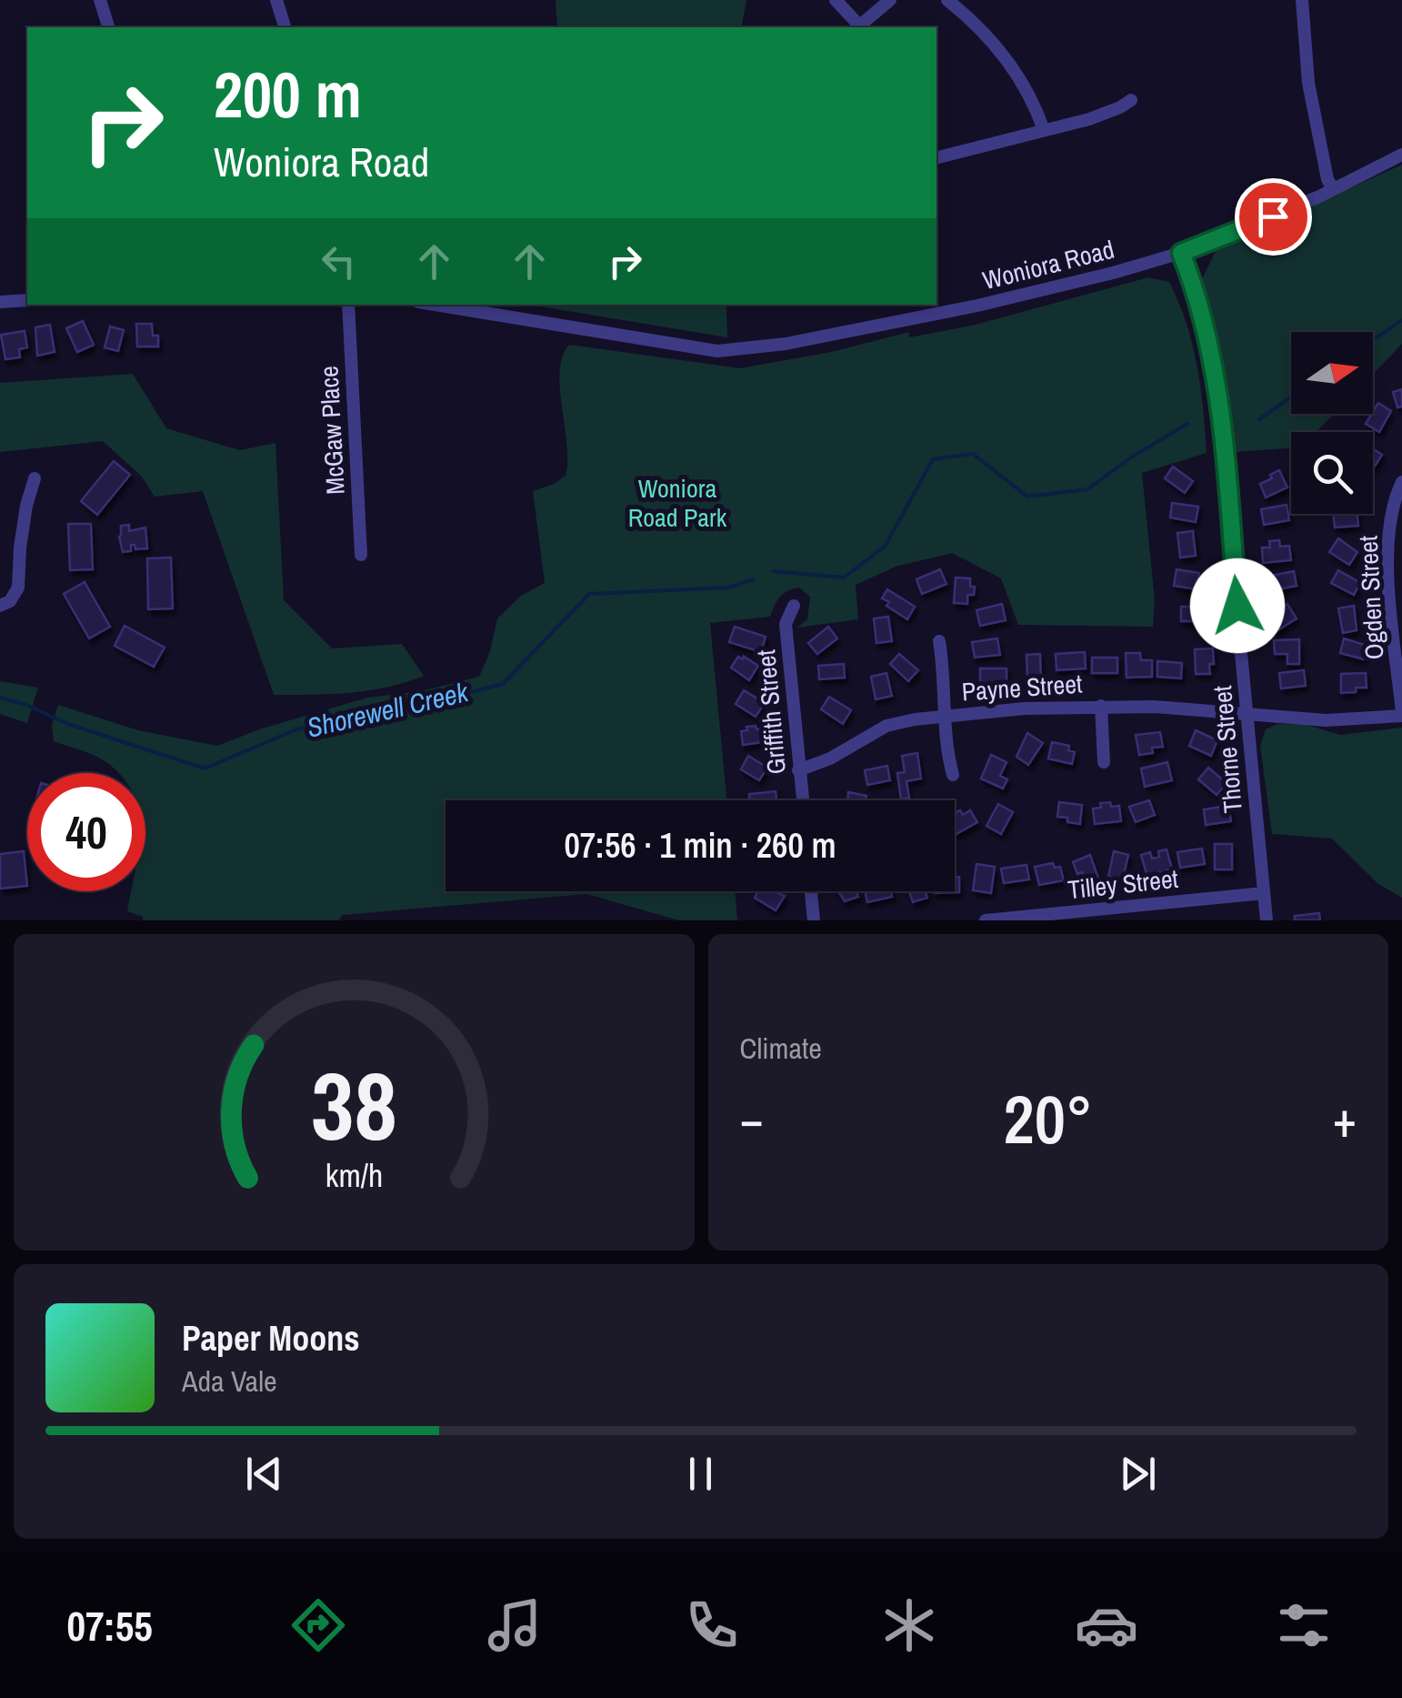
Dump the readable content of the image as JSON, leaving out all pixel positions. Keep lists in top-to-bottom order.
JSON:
{
  "streets": {
    "street": [
      "Woniora Road",
      "McGaw Place",
      "Ogden Street",
      "Payne Street",
      "Griffith Street",
      "Thorne Street",
      "Tilley Street"
    ]
  },
  "crossings": [
    ["Woniora Road", "Thorne Street"],
    ["Ogden Street", "Payne Street"],
    ["Payne Street", "Griffith Street"],
    ["Payne Street", "Thorne Street"],
    ["Thorne Street", "Tilley Street"]
  ],
  "water": ["Shorewell Creek"],
  "parks": ["Woniora Road Park"],
  "north": "right",
  "page": {
    "turn": ["200 m", "Woniora Road"],
    "limit": "40",
    "trip": "07:56 · 1 min · 260 m",
    "tile": "Climate",
    "heat": ["−", "20°", "+"],
    "song": ["Paper Moons", "Ada Vale"],
    "tabs": "07:55",
    "gauge": ["38", "km/h"]
  }
}
